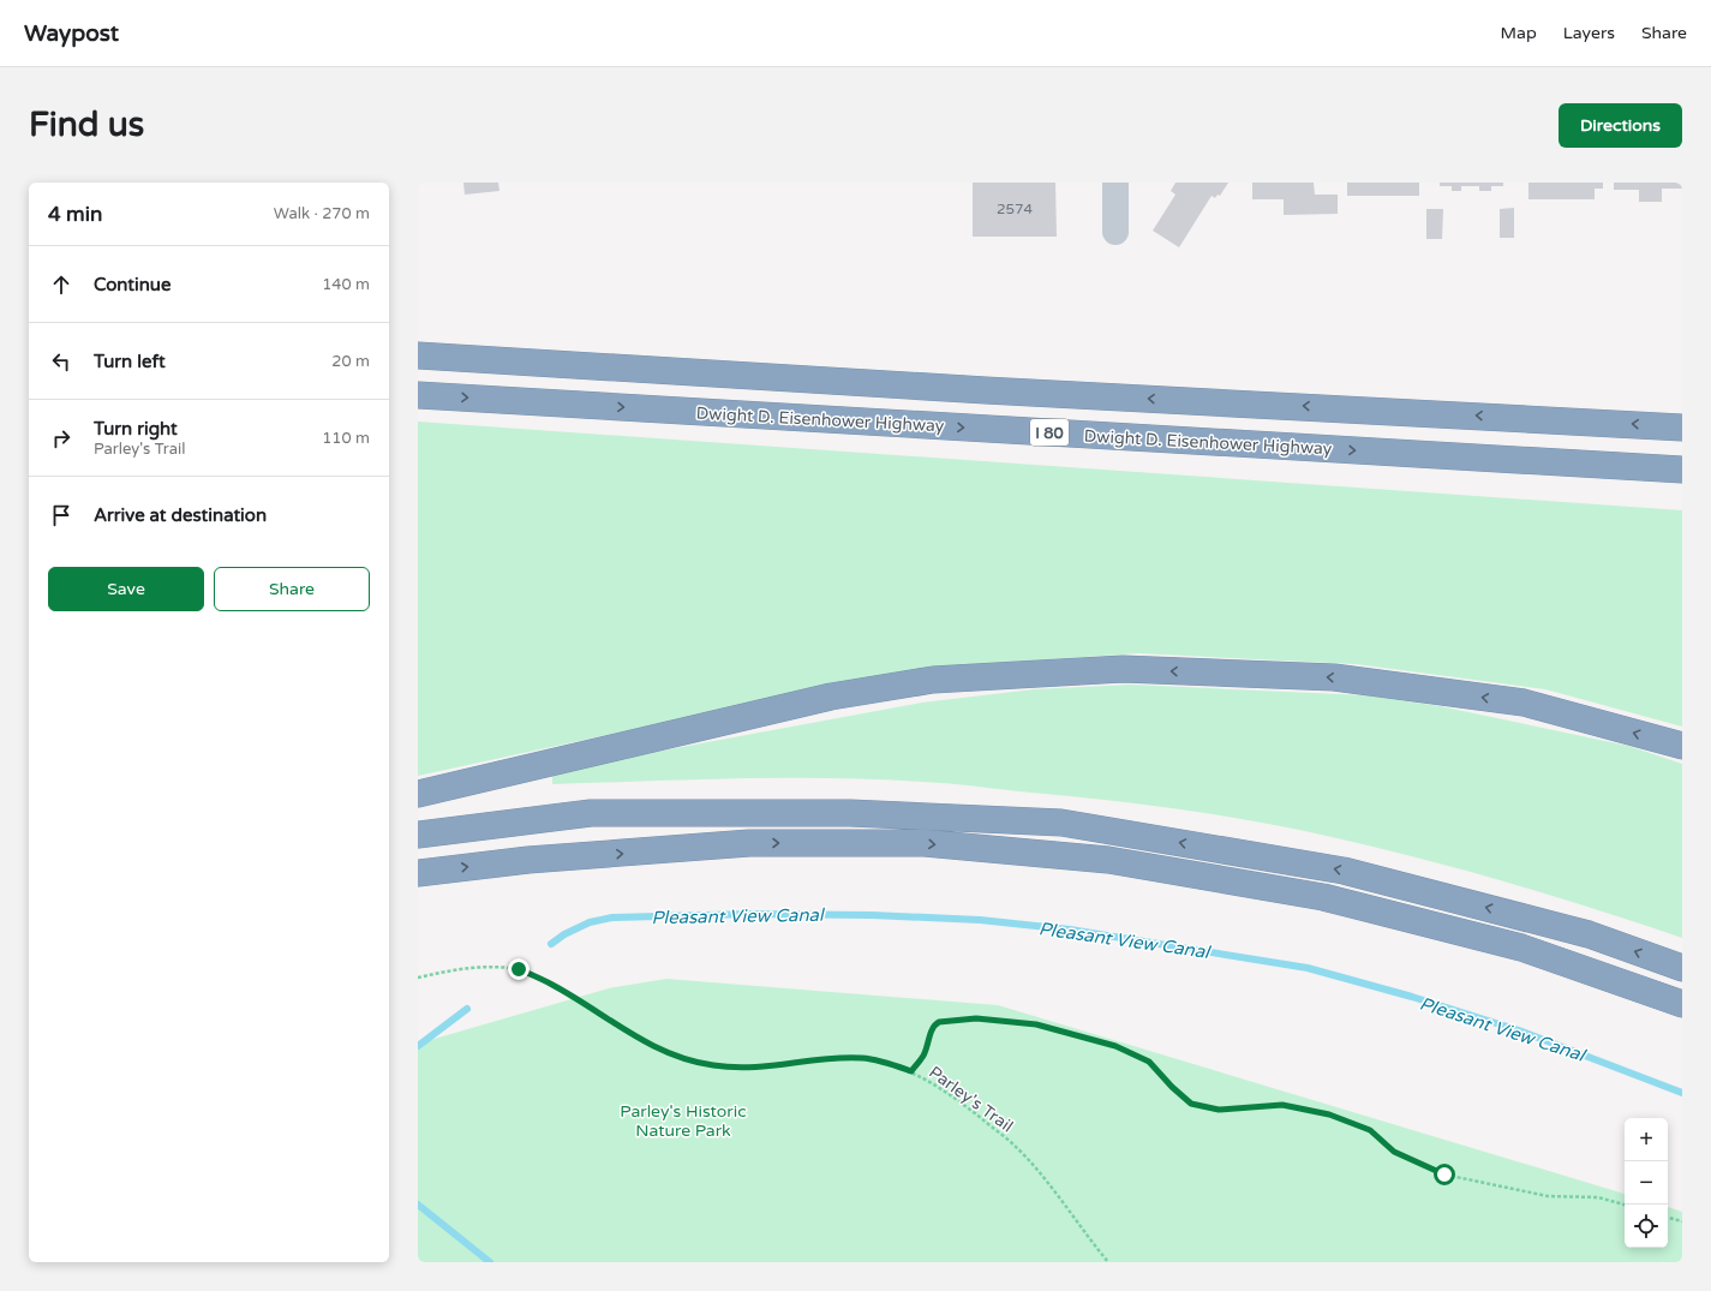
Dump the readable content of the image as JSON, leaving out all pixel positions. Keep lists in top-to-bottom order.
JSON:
{
  "streets": {
    "highway": ["Dwight D. Eisenhower Highway", "I 80"],
    "path": ["Parley's Trail"]
  },
  "water": ["Pleasant View Canal"],
  "parks": ["Parley's Historic Nature Park"],
  "house_numbers": ["2574"],
  "page": {
    "header": "Waypost",
    "nav": ["Map", "Layers", "Share"],
    "buttons": [
      "Directions",
      ["Save", "Share"]
    ],
    "title": "Find us",
    "heading": ["4 min", "Walk · 270 m"],
    "list": [
      ["Continue", "140 m"],
      ["Turn left", "20 m"],
      ["Turn right", "Parley's Trail", "110 m"],
      "Arrive at destination"
    ],
    "map_buttons": ["+", "−"]
  }
}
